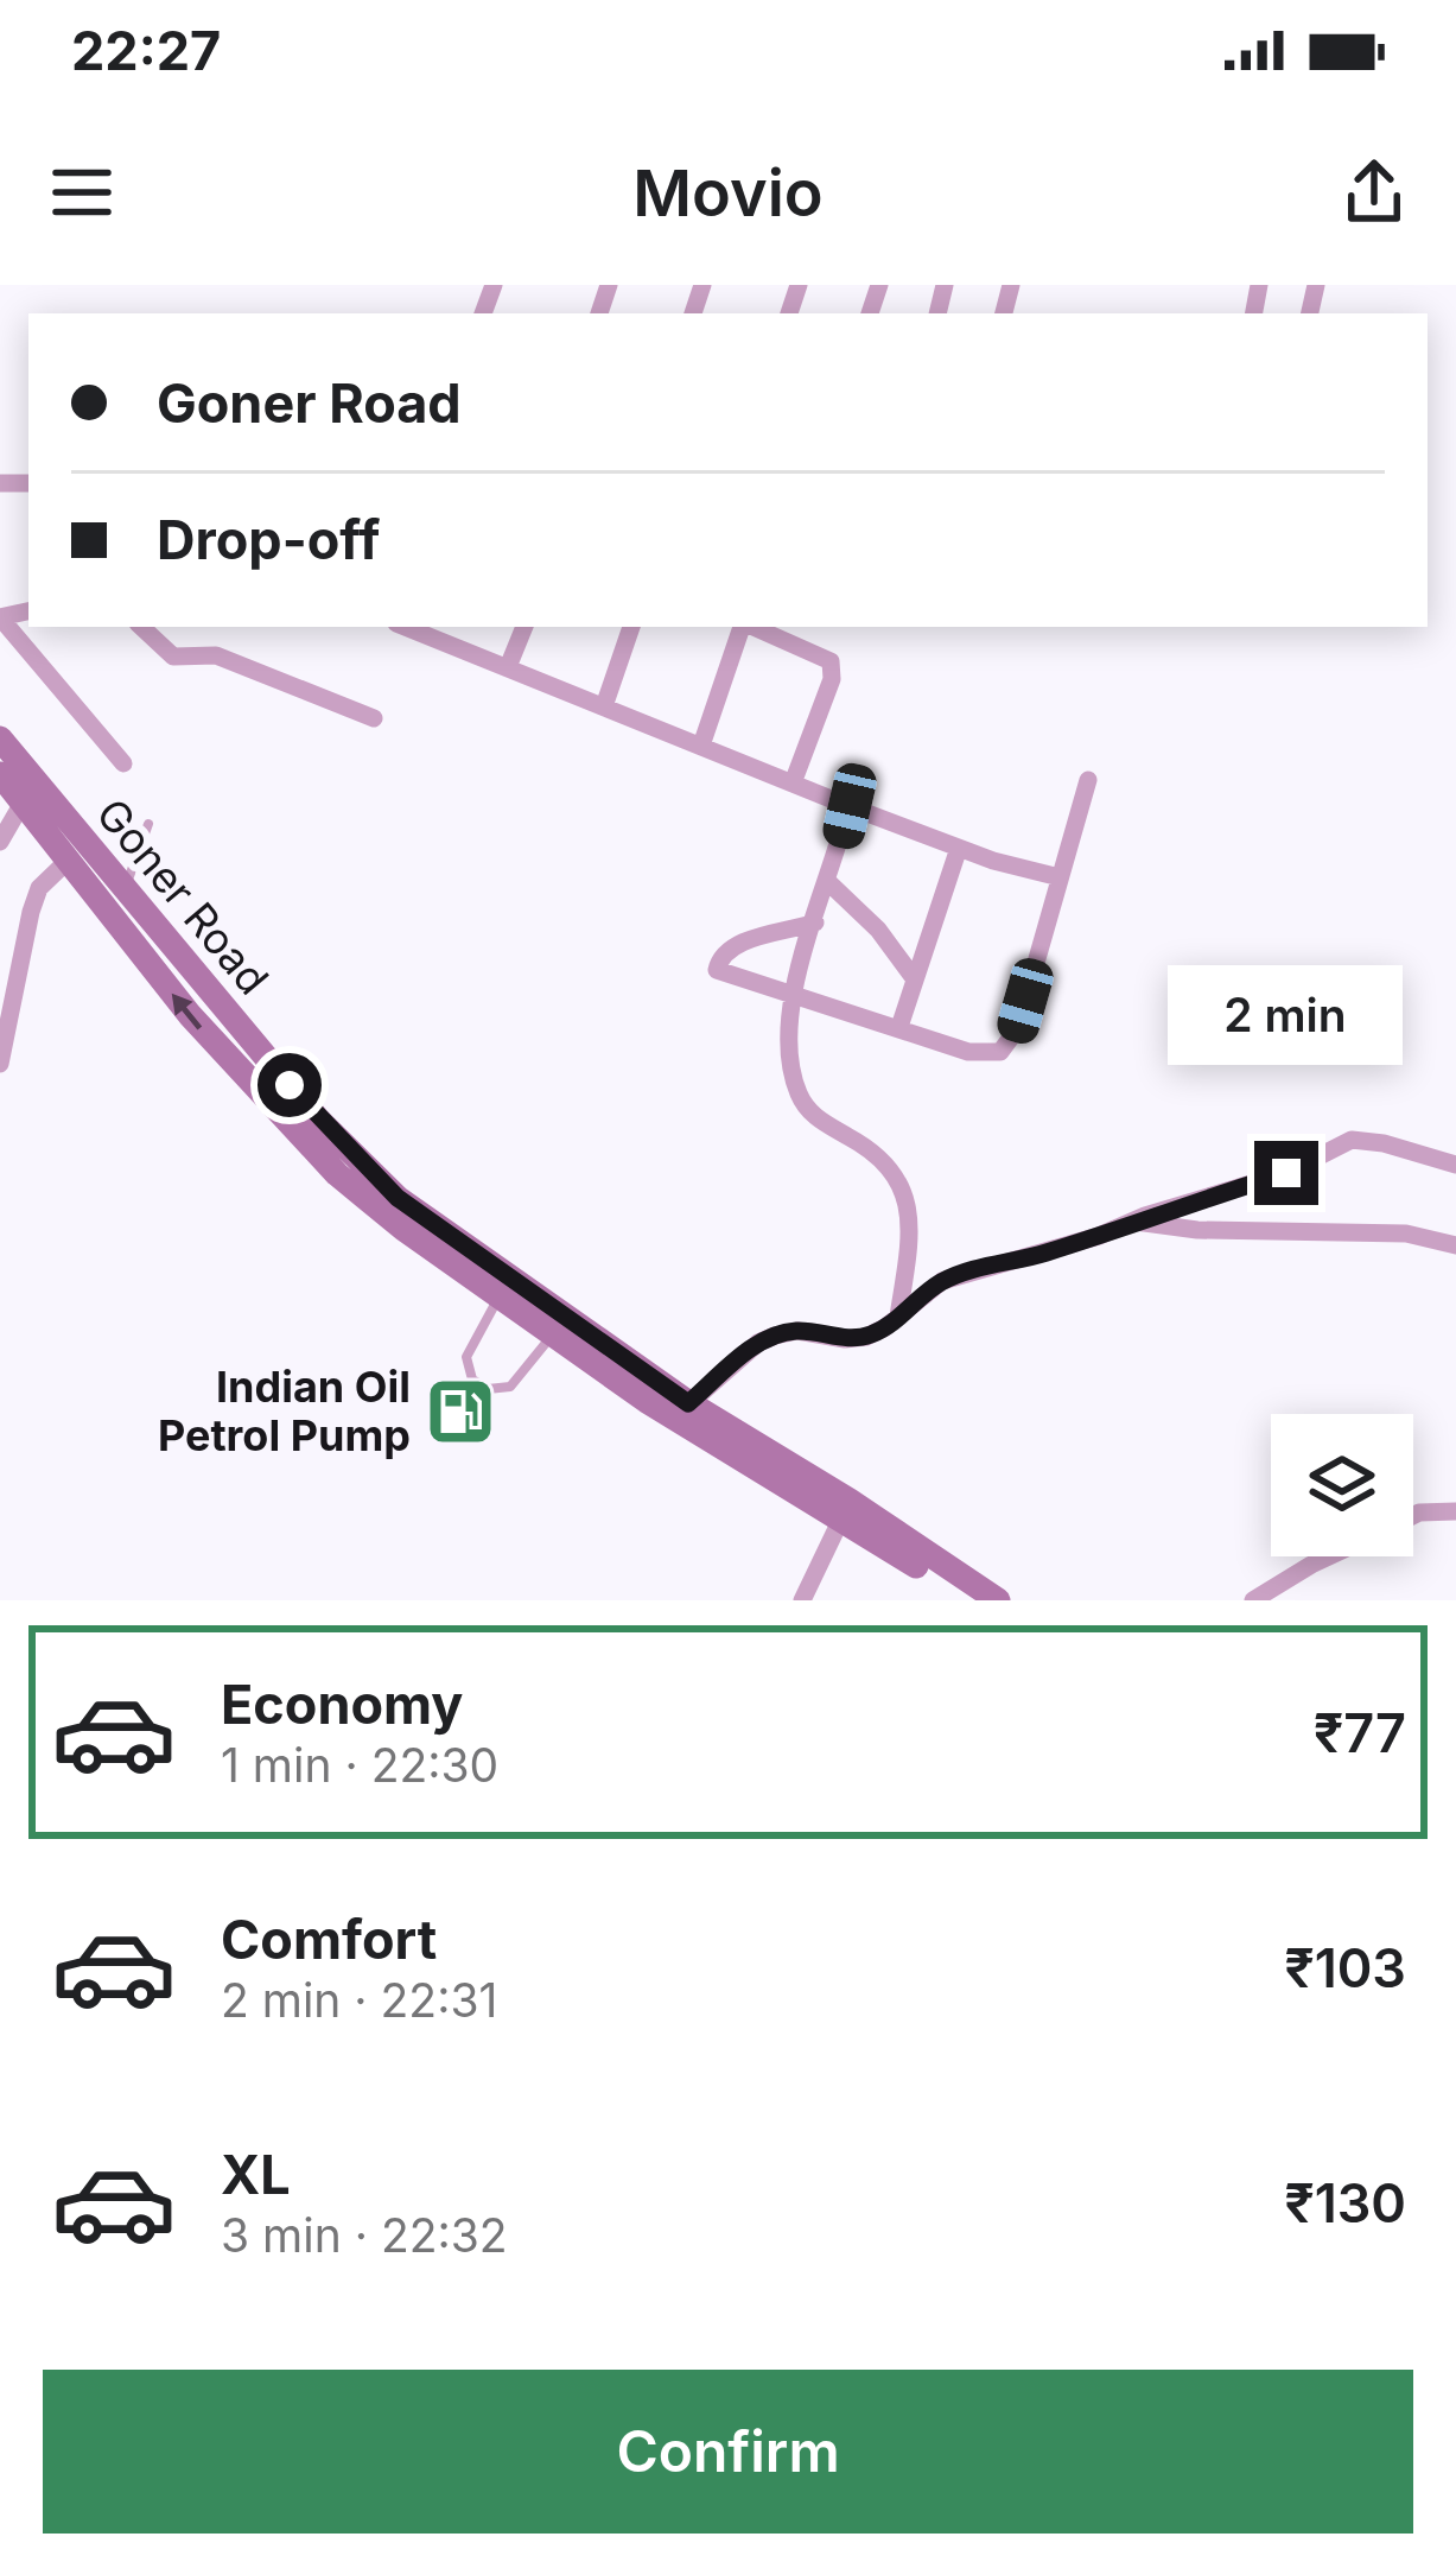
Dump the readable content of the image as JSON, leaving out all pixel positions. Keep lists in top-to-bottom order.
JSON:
{
  "streets": {
    "street": ["Goner Road"]
  },
  "places": {
    "fuel station": ["Indian Oil Petrol Pump"]
  },
  "page": {
    "status": "22:27",
    "header": "Movio",
    "banner": ["Goner Road", "Drop-off"],
    "bubble": "2 min",
    "list": [
      {
        "name": "Economy",
        "note": "1 min · 22:30",
        "value": "₹77"
      },
      {
        "name": "Comfort",
        "note": "2 min · 22:31",
        "value": "₹103"
      },
      {
        "name": "XL",
        "note": "3 min · 22:32",
        "value": "₹130"
      }
    ],
    "buttons": "Confirm"
  }
}
